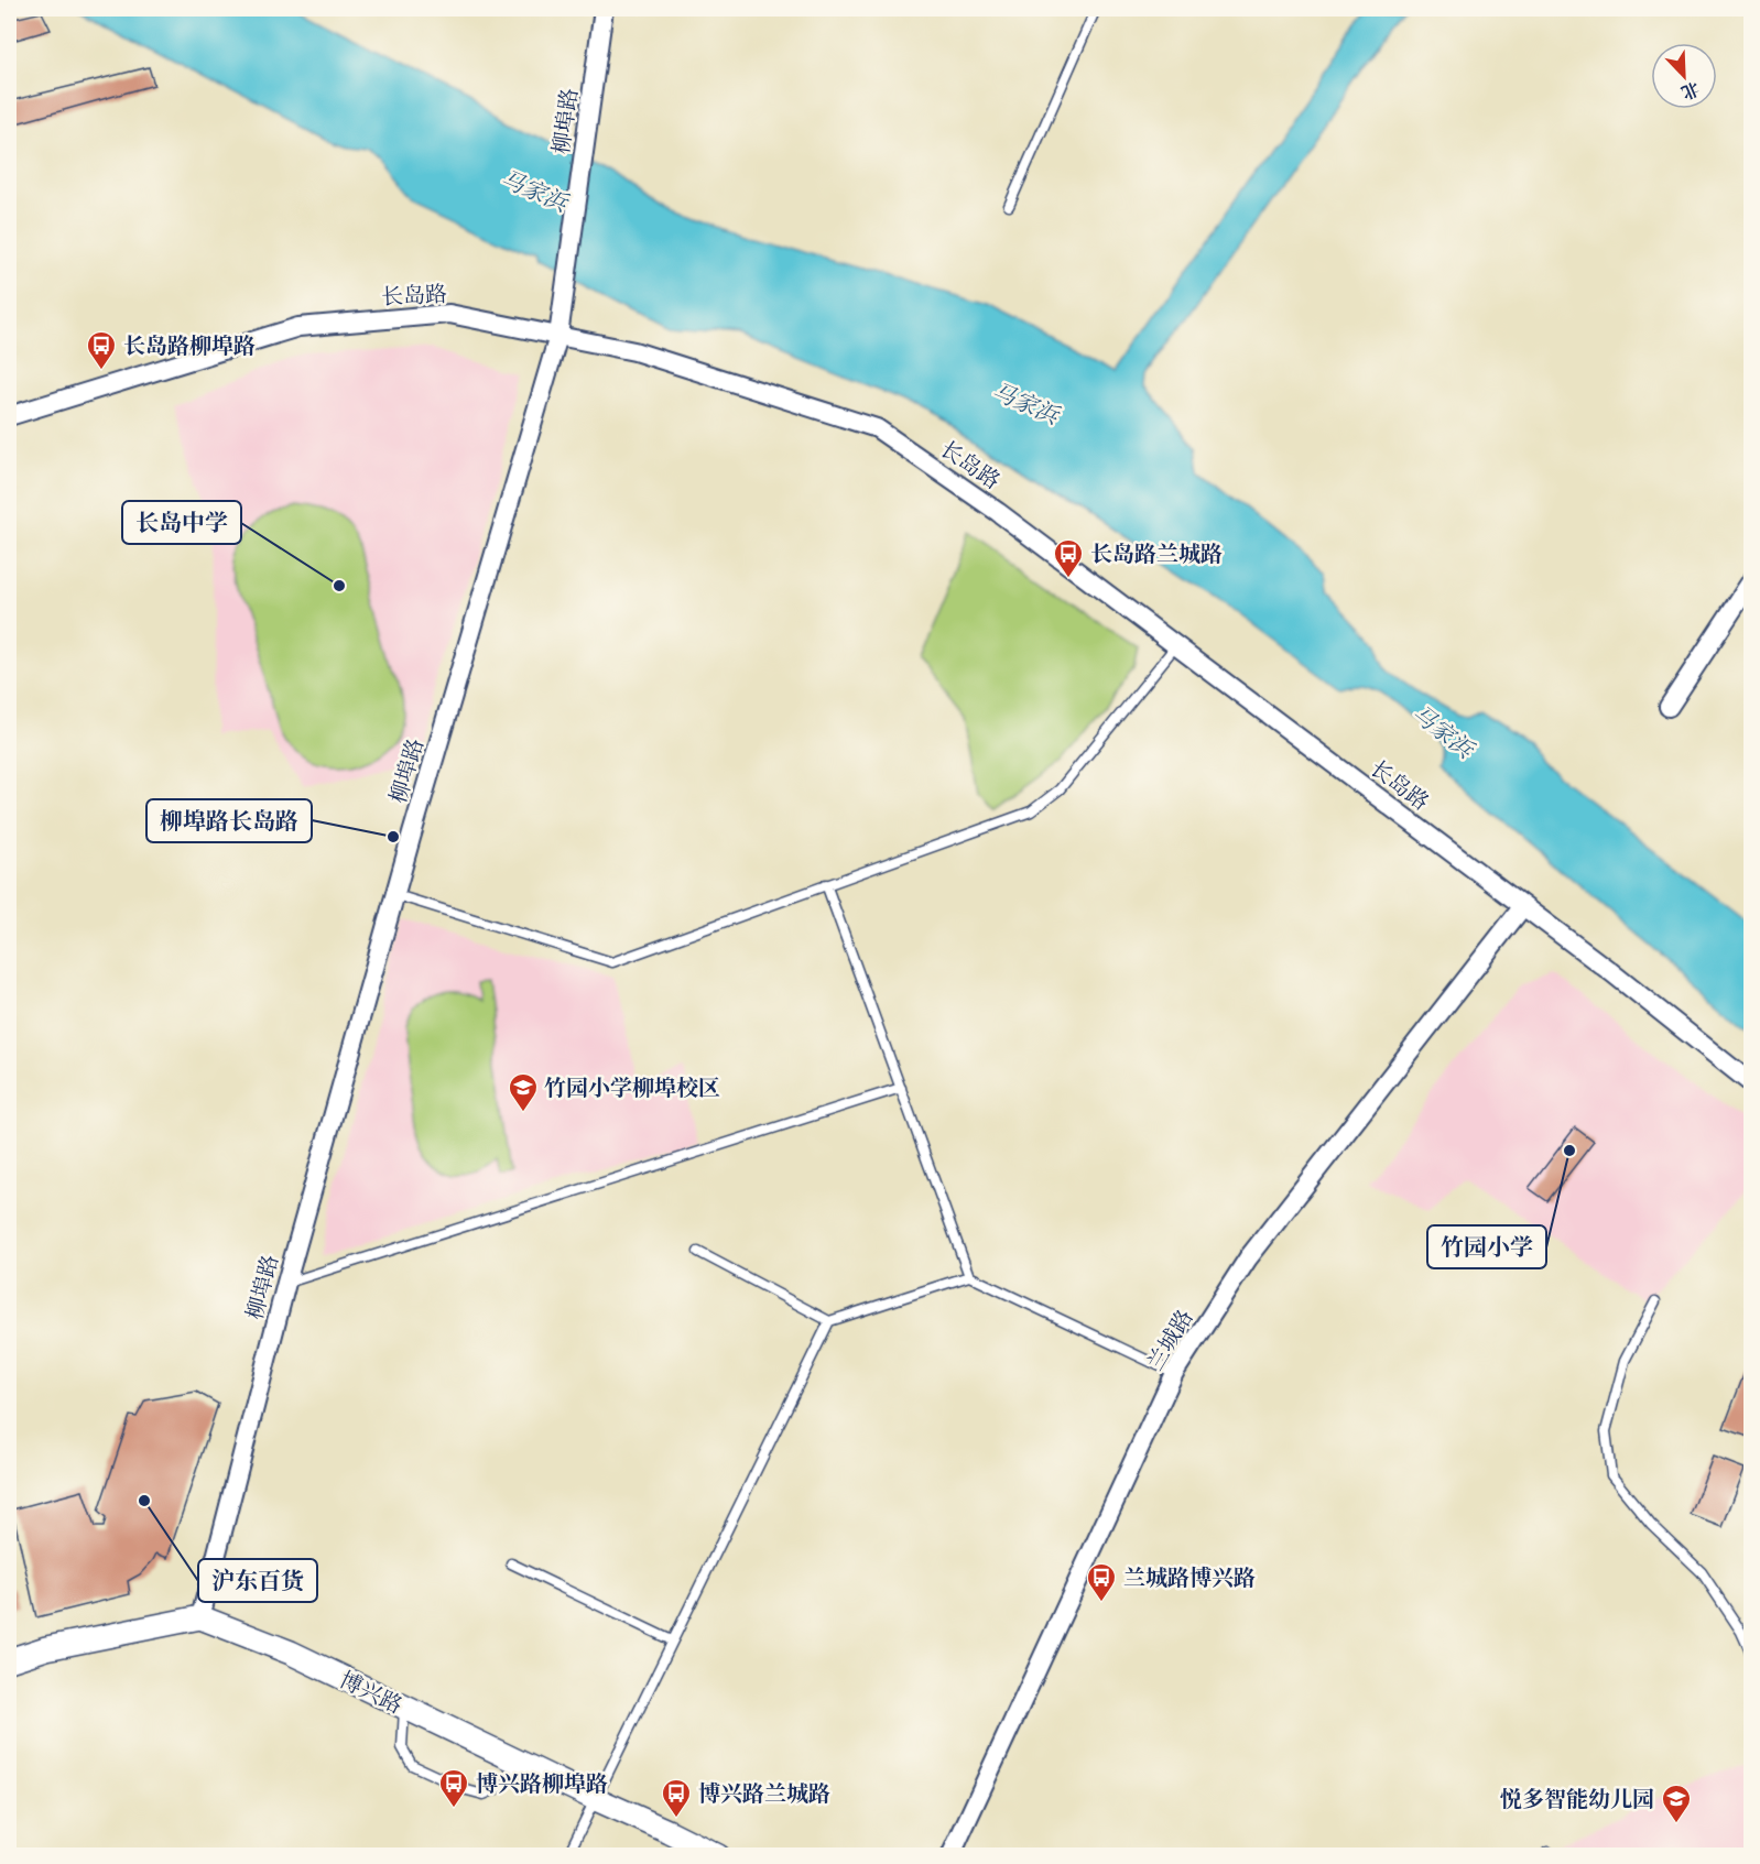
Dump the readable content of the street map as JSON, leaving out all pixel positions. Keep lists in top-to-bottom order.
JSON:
{
  "streets": {
    "street": [
      "柳埠路",
      "长岛路",
      "兰城路",
      "博兴路"
    ]
  },
  "crossings": [
    ["柳埠路", "长岛路"],
    ["柳埠路", "博兴路"],
    ["长岛路", "兰城路"]
  ],
  "water": ["马家浜"],
  "places": {
    "bus stop": [
      "长岛路柳埠路",
      "长岛路兰城路",
      "兰城路博兴路",
      "博兴路柳埠路",
      "博兴路兰城路"
    ],
    "other": [
      "长岛中学",
      "柳埠路长岛路",
      "竹园小学",
      "沪东百货"
    ],
    "school or university": ["竹园小学柳埠校区", "悦多智能幼儿园"]
  },
  "north": "bottom right"
}
